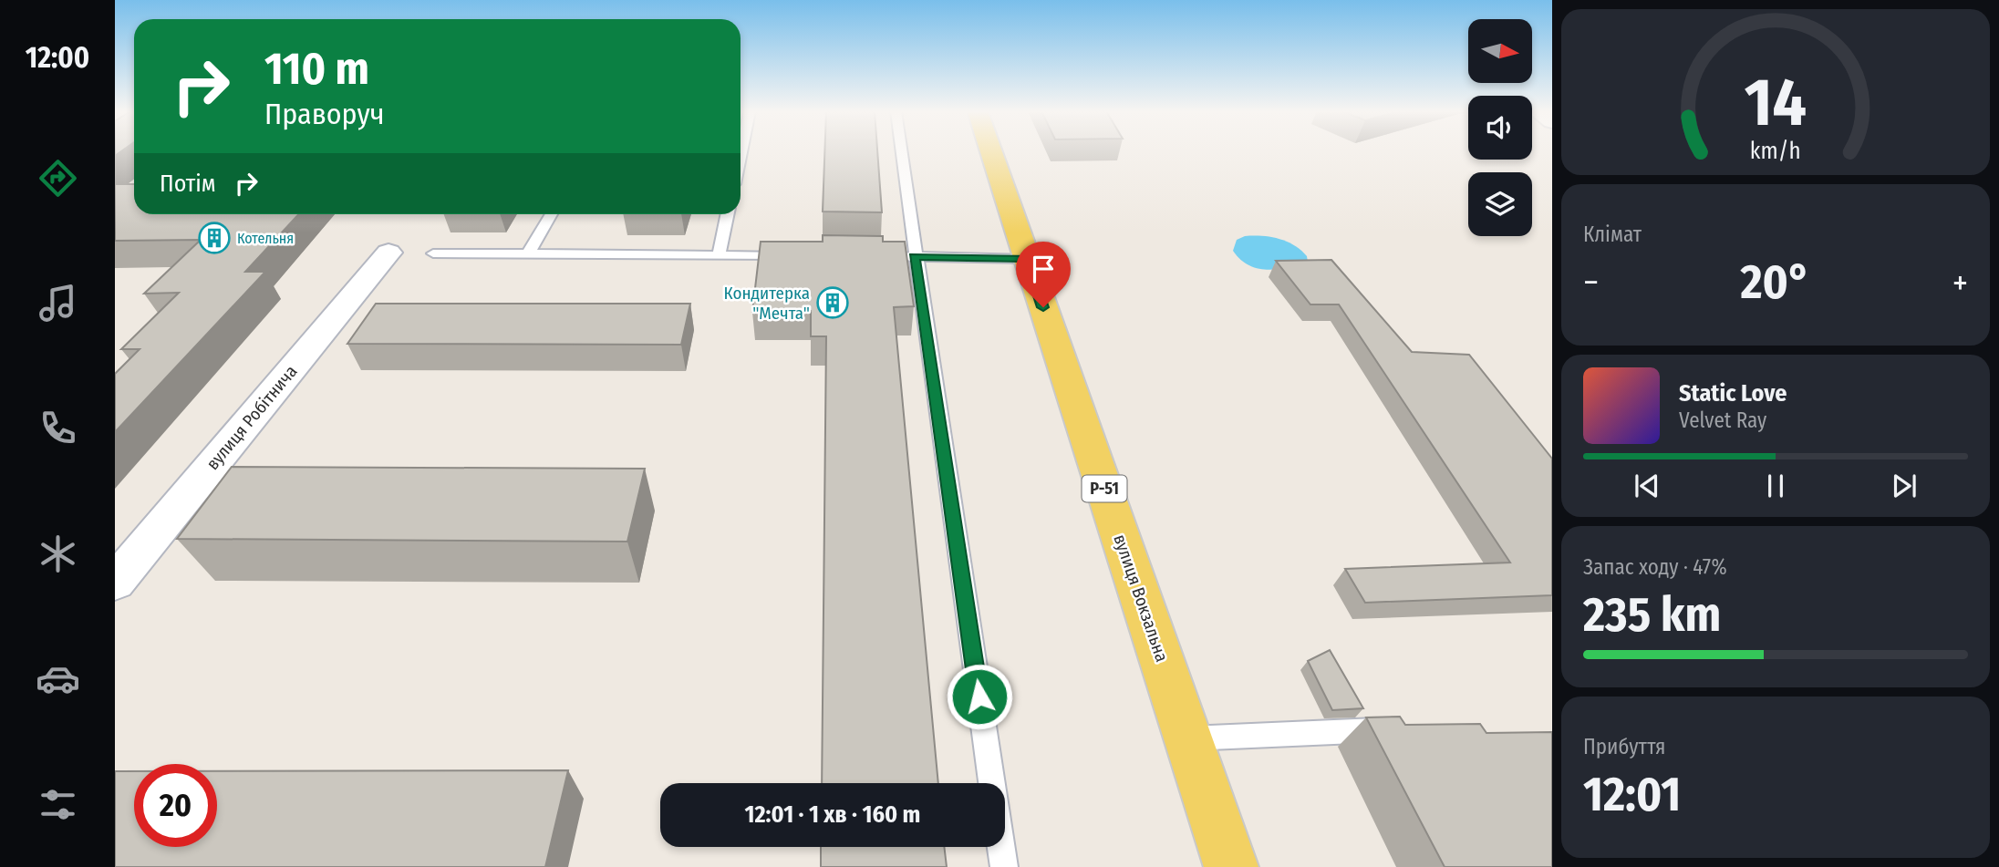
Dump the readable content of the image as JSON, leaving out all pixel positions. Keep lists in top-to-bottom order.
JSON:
{
  "streets": {
    "main road": ["Р-51", "вулиця Вокзальна"],
    "street": ["вулиця Робітнича"]
  },
  "places": {
    "building": ["Котельня", "Кондитерка \"Мечта\""]
  },
  "north": "right",
  "page": {
    "tabs": "12:00",
    "turn": ["110 m", "Праворуч"],
    "then": "Потім",
    "tile": [
      "Клімат",
      ["Запас ходу · 47%", "235 km"],
      ["Прибуття", "12:01"]
    ],
    "heat": ["−", "20°", "+"],
    "song": ["Static Love", "Velvet Ray"],
    "limit": "20",
    "trip": "12:01 · 1 хв · 160 m",
    "gauge": ["14", "km/h"]
  }
}
